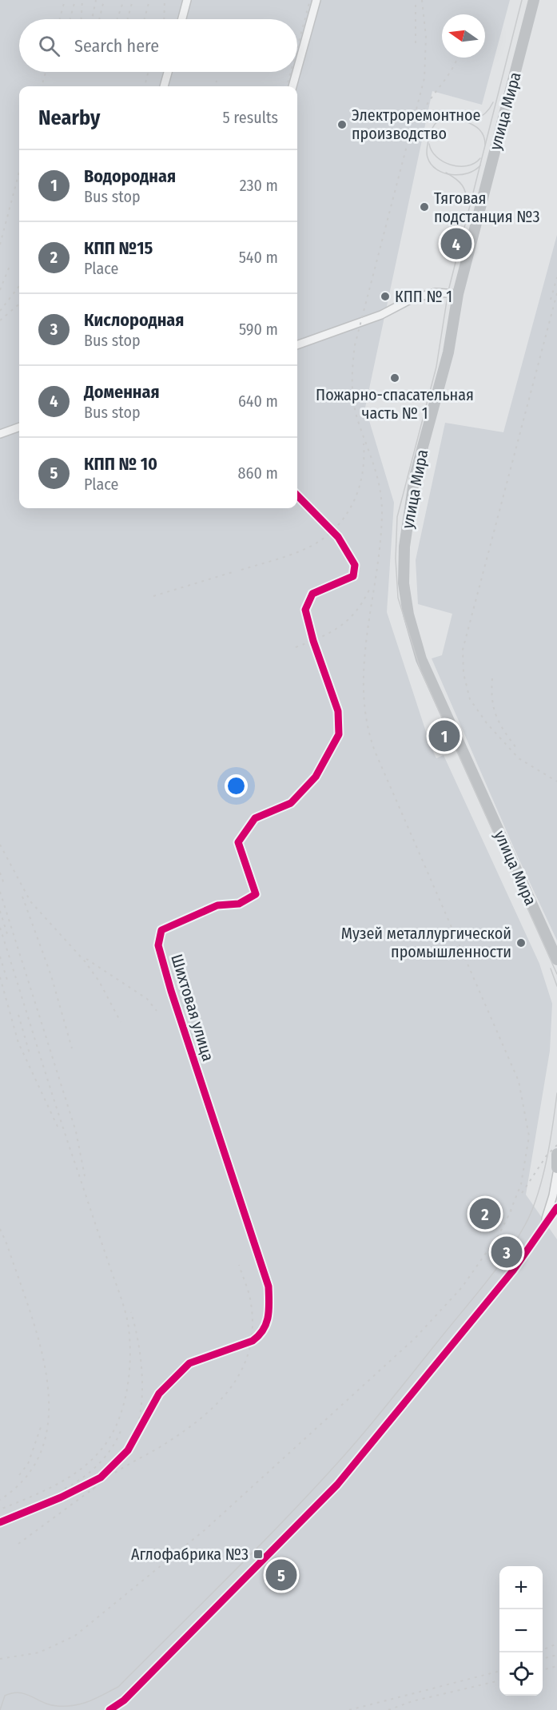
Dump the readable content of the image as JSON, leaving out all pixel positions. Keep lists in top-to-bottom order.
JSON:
{
  "streets": {
    "main road": ["улица Мира"],
    "street": ["Шихтовая улица"]
  },
  "places": {
    "other": [
      "Электроремонтное производство",
      "Тяговая подстанция №3",
      "КПП № 1",
      "Пожарно-спасательная часть № 1",
      "Музей металлургической промышленности"
    ],
    "transit": ["Аглофабрика №3"]
  },
  "north": "left",
  "page": {
    "search": "Search here",
    "heading": ["Nearby", "5 results"],
    "list": [
      {
        "mark": "1",
        "name": "Водородная",
        "note": "Bus stop",
        "value": "230 m"
      },
      {
        "mark": "2",
        "name": "КПП №15",
        "note": "Place",
        "value": "540 m"
      },
      {
        "mark": "3",
        "name": "Кислородная",
        "note": "Bus stop",
        "value": "590 m"
      },
      {
        "mark": "4",
        "name": "Доменная",
        "note": "Bus stop",
        "value": "640 m"
      },
      {
        "mark": "5",
        "name": "КПП № 10",
        "note": "Place",
        "value": "860 m"
      }
    ],
    "pins": [
      "4",
      "1",
      "2",
      "3",
      "5"
    ],
    "map_buttons": ["+", "−"]
  }
}
